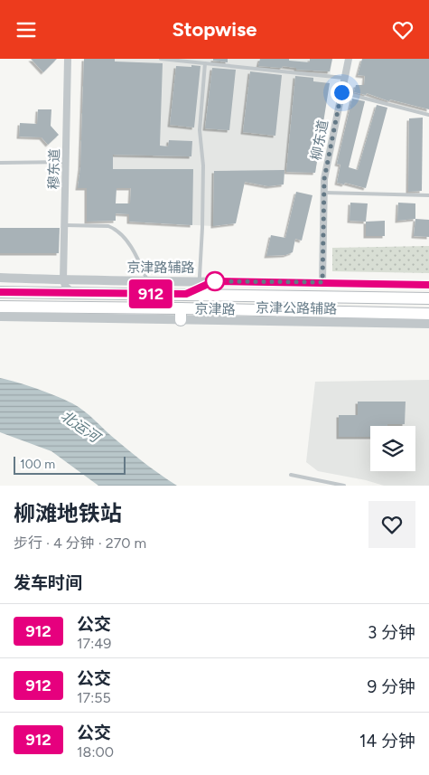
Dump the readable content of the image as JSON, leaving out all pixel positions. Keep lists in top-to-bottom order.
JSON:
{
  "streets": {
    "main road": ["京津路"],
    "street": [
      "柳东道",
      "穆东道",
      "京津路辅路",
      "京津公路辅路"
    ]
  },
  "crossings": [
    ["柳东道", "京津路辅路"],
    ["穆东道", "京津路辅路"],
    ["京津路辅路", "京津路"],
    ["京津公路辅路", "京津路"]
  ],
  "water": ["北运河"],
  "lines": ["bus line 912"],
  "scale_bar": "100 m",
  "page": {
    "header": "Stopwise",
    "on_map": "912",
    "scale": "100 m",
    "heading": [
      ["柳滩地铁站", "步行 · 4 分钟 · 270 m"],
      "发车时间"
    ],
    "list": [
      {
        "mark": "912",
        "name": "公交",
        "note": "17:49",
        "value": "3 分钟"
      },
      {
        "mark": "912",
        "name": "公交",
        "note": "17:55",
        "value": "9 分钟"
      },
      {
        "mark": "912",
        "name": "公交",
        "note": "18:00",
        "value": "14 分钟"
      }
    ]
  }
}
